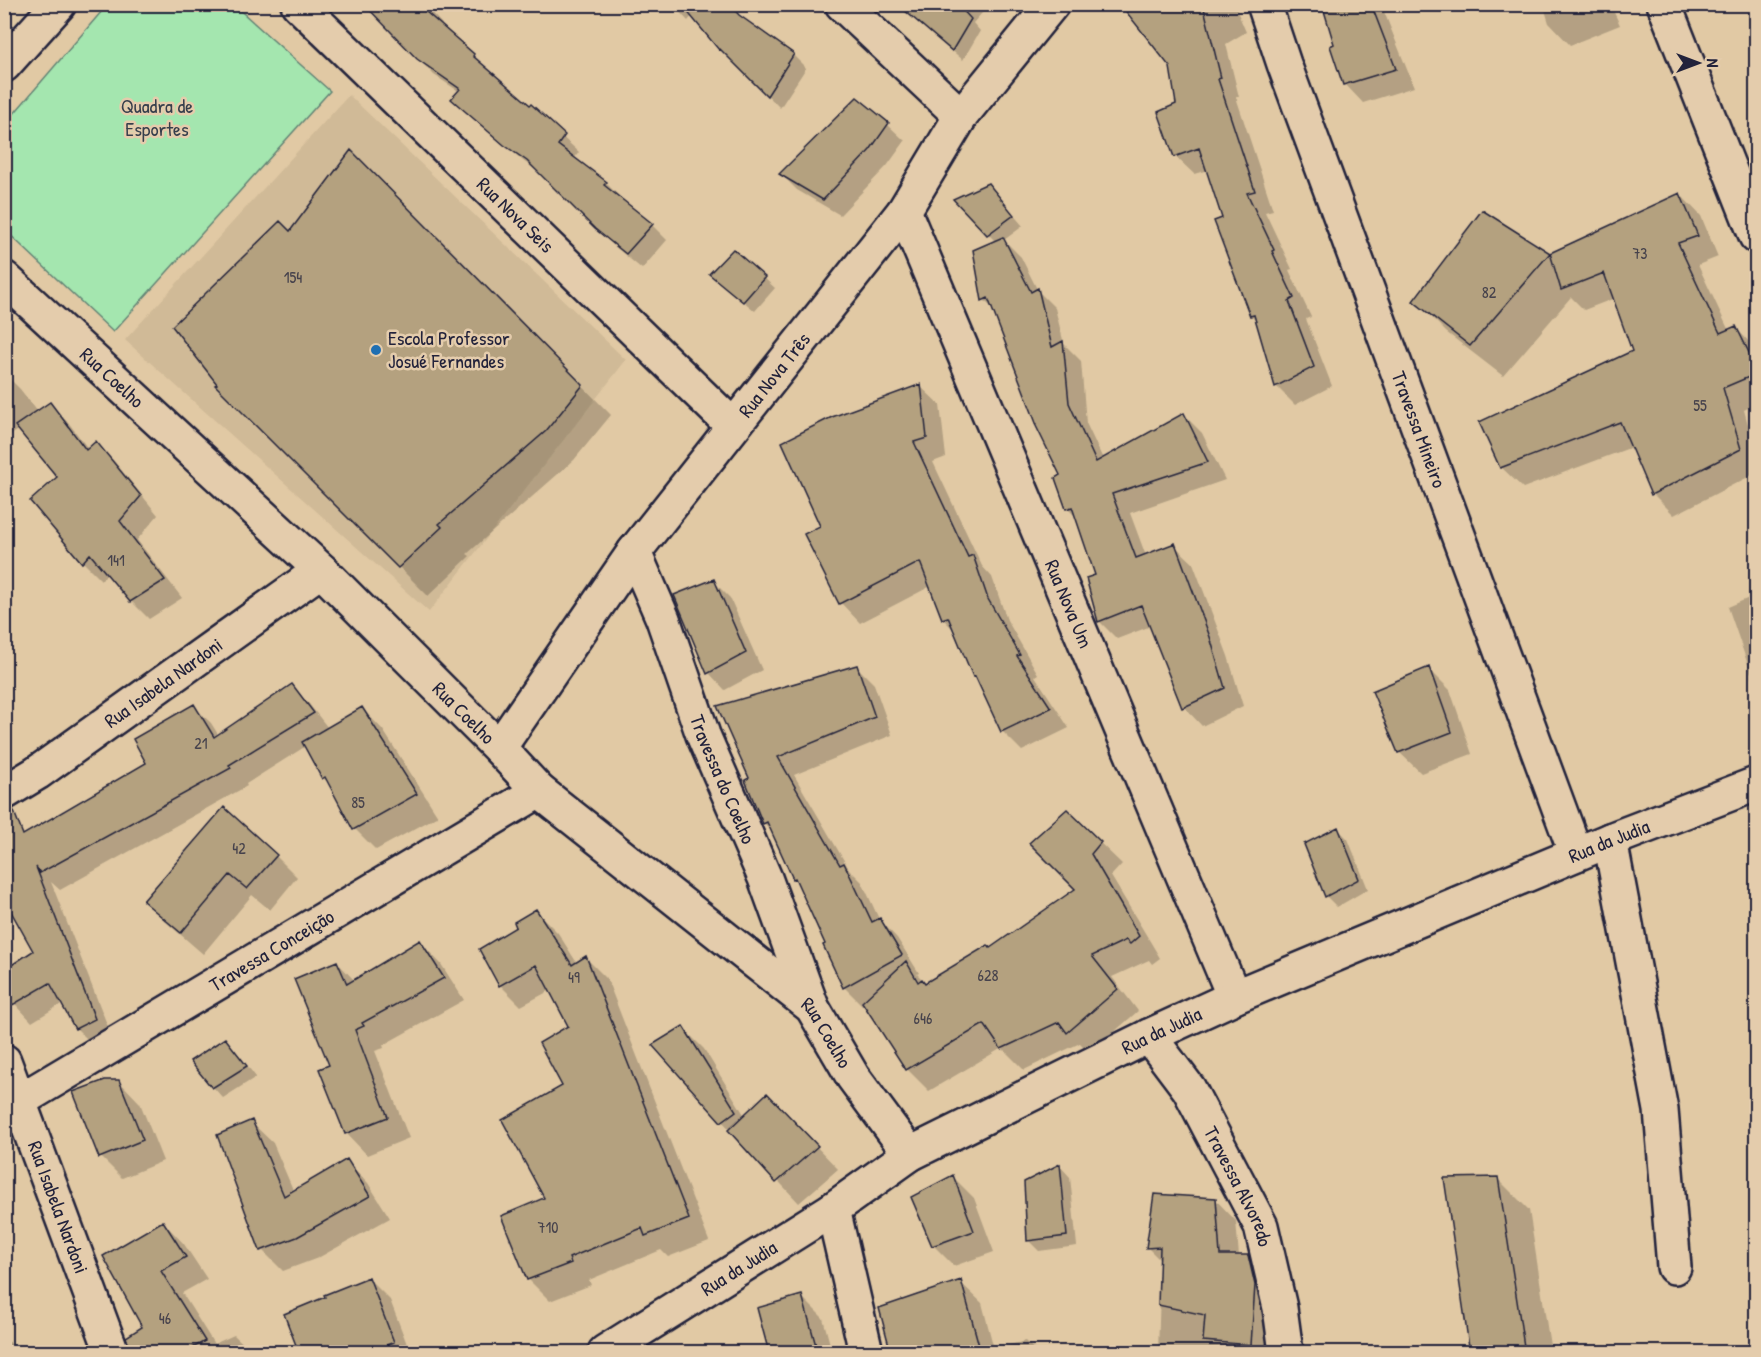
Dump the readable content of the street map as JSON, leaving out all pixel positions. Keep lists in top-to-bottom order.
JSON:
{
  "streets": {
    "street": [
      "Rua Nova Seis",
      "Rua Nova Três",
      "Rua Coelho",
      "Travessa Mineiro",
      "Rua Nova Um",
      "Rua Isabela Nardoni",
      "Travessa do Coelho",
      "Rua da Judia",
      "Travessa Conceição",
      "Travessa Alvoredo"
    ]
  },
  "crossings": [
    ["Rua Nova Seis", "Rua Nova Três"],
    ["Rua Nova Três", "Rua Coelho"],
    ["Rua Nova Três", "Rua Nova Um"],
    ["Rua Nova Três", "Travessa do Coelho"],
    ["Rua Coelho", "Rua Isabela Nardoni"],
    ["Rua Coelho", "Travessa do Coelho"],
    ["Rua Coelho", "Rua da Judia"],
    ["Rua Coelho", "Travessa Conceição"],
    ["Travessa Mineiro", "Rua da Judia"],
    ["Rua Nova Um", "Rua da Judia"],
    ["Rua Isabela Nardoni", "Travessa Conceição"],
    ["Rua da Judia", "Travessa Alvoredo"]
  ],
  "parks": ["Quadra de Esportes"],
  "places": ["Escola Professor Josué Fernandes"],
  "house_numbers": [
    "73",
    "154",
    "82",
    "55",
    "141",
    "21",
    "85",
    "42",
    "628",
    "49",
    "646",
    "710",
    "46"
  ],
  "north": "right"
}
